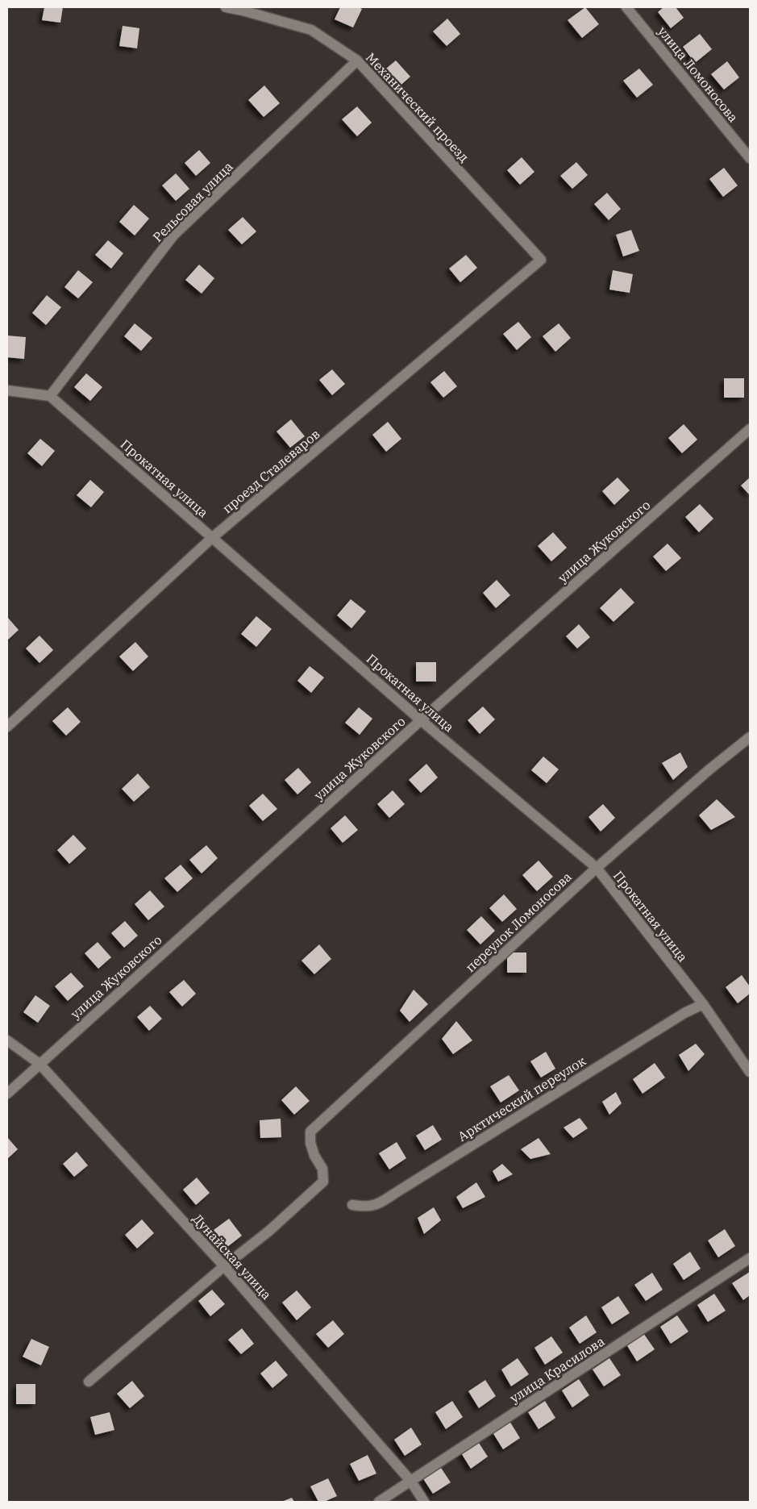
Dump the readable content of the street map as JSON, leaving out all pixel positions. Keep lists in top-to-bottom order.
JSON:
{
  "streets": {
    "street": [
      "улица Ломоносова",
      "Механический проезд",
      "Рельсовая улица",
      "проезд Сталеваров",
      "Прокатная улица",
      "улица Жуковского",
      "переулок Ломоносова",
      "Арктический переулок",
      "Дунайская улица",
      "улица Красилова"
    ]
  },
  "crossings": [
    ["Механический проезд", "Рельсовая улица"],
    ["Механический проезд", "проезд Сталеваров"],
    ["Рельсовая улица", "Прокатная улица"],
    ["проезд Сталеваров", "Прокатная улица"],
    ["Прокатная улица", "улица Жуковского"],
    ["Прокатная улица", "переулок Ломоносова"],
    ["Прокатная улица", "Арктический переулок"],
    ["улица Жуковского", "Дунайская улица"],
    ["переулок Ломоносова", "Дунайская улица"],
    ["Дунайская улица", "улица Красилова"]
  ]
}
